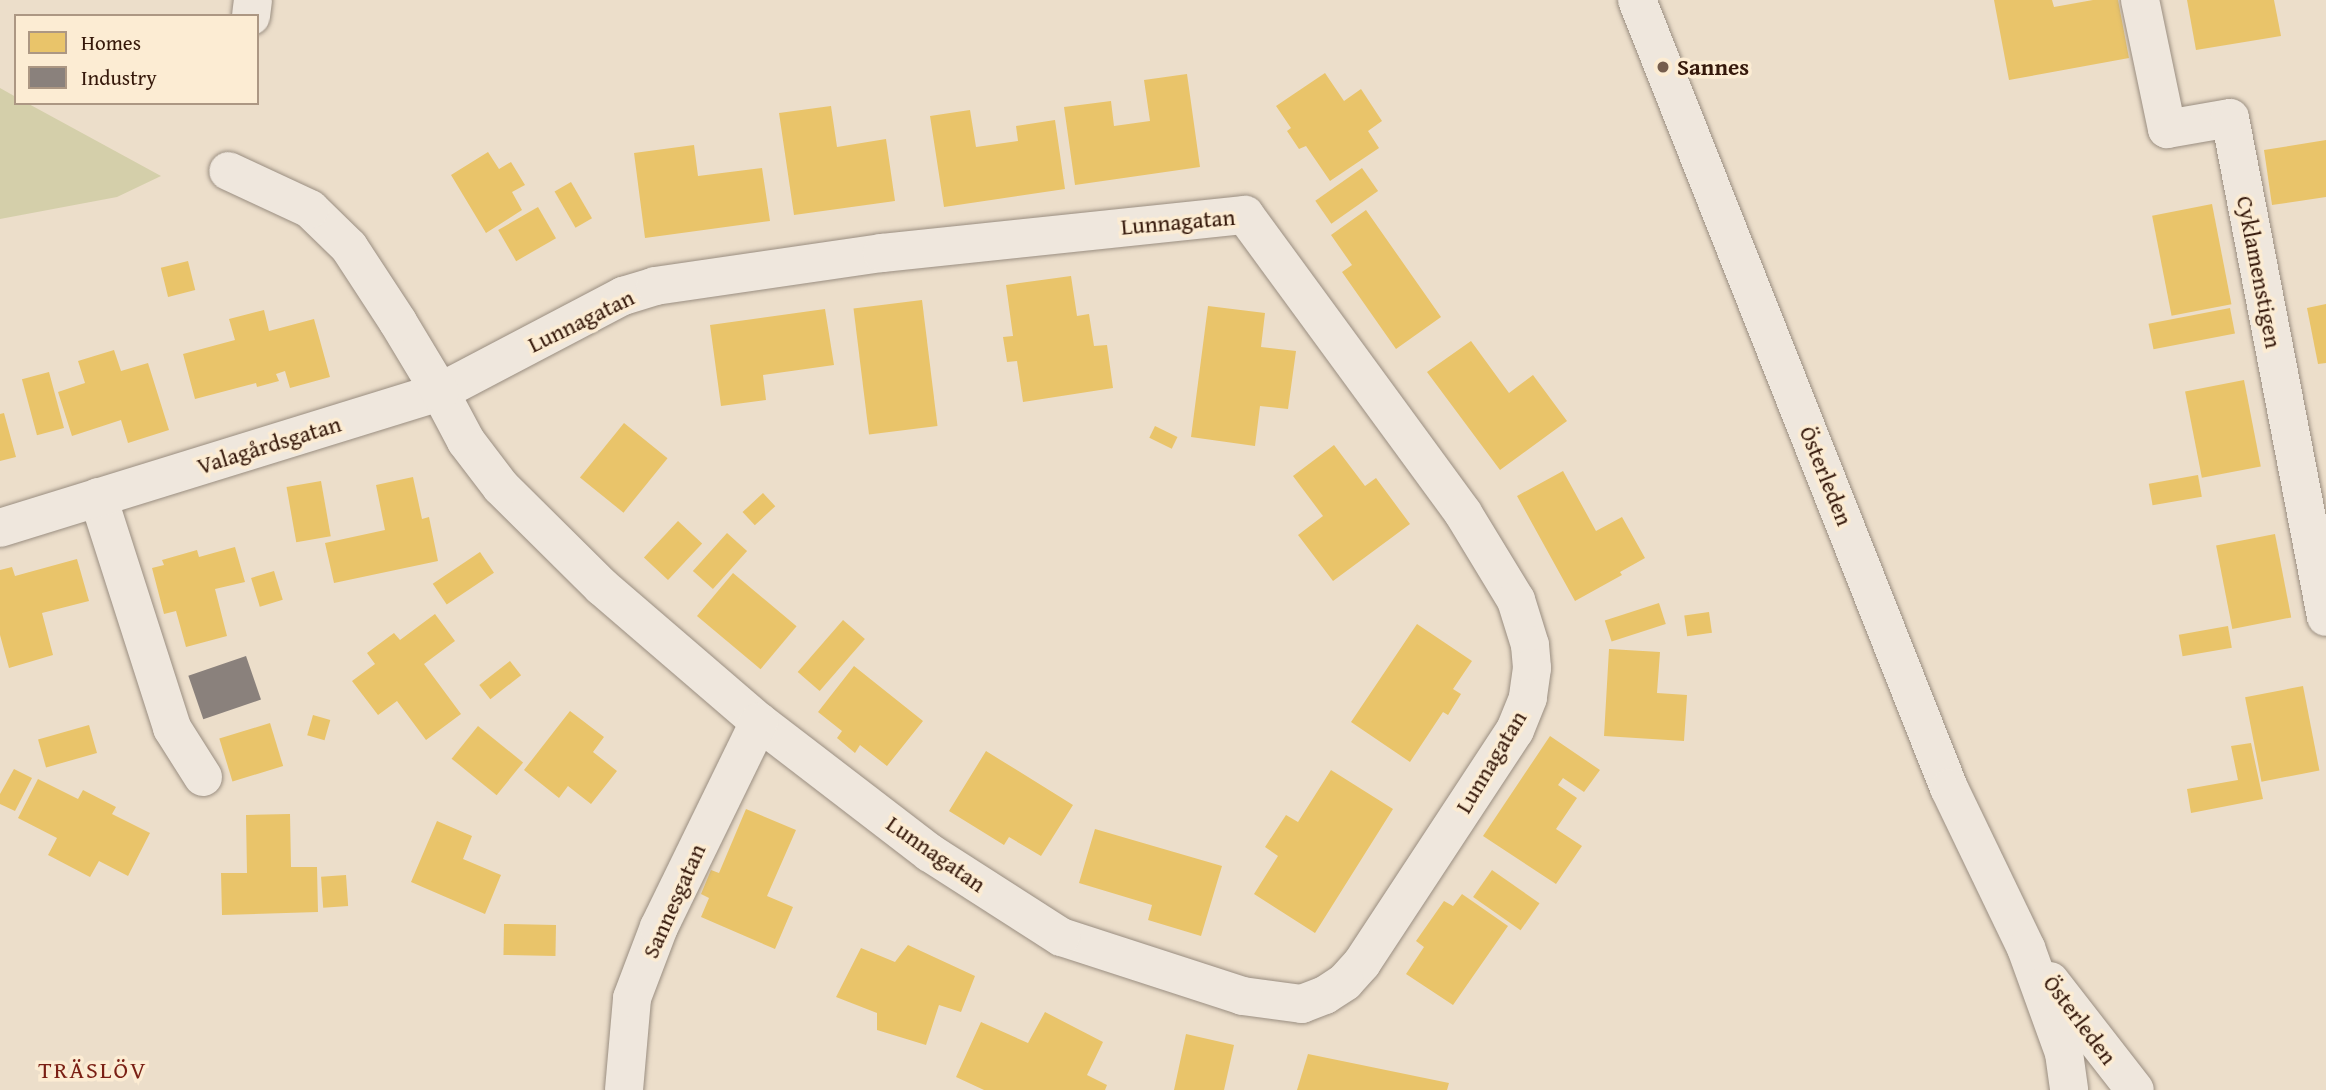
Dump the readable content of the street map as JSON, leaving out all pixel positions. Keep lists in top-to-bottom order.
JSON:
{
  "streets": {
    "street": [
      "Lunnagatan",
      "Cyklamenstigen",
      "Valagårdsgatan",
      "Österleden",
      "Sannesgatan"
    ]
  },
  "crossings": [
    ["Lunnagatan", "Valagårdsgatan"],
    ["Lunnagatan", "Sannesgatan"]
  ],
  "districts": ["TRÄSLÖV"],
  "places": ["Sannes"],
  "legend": ["Homes", "Industry"]
}
